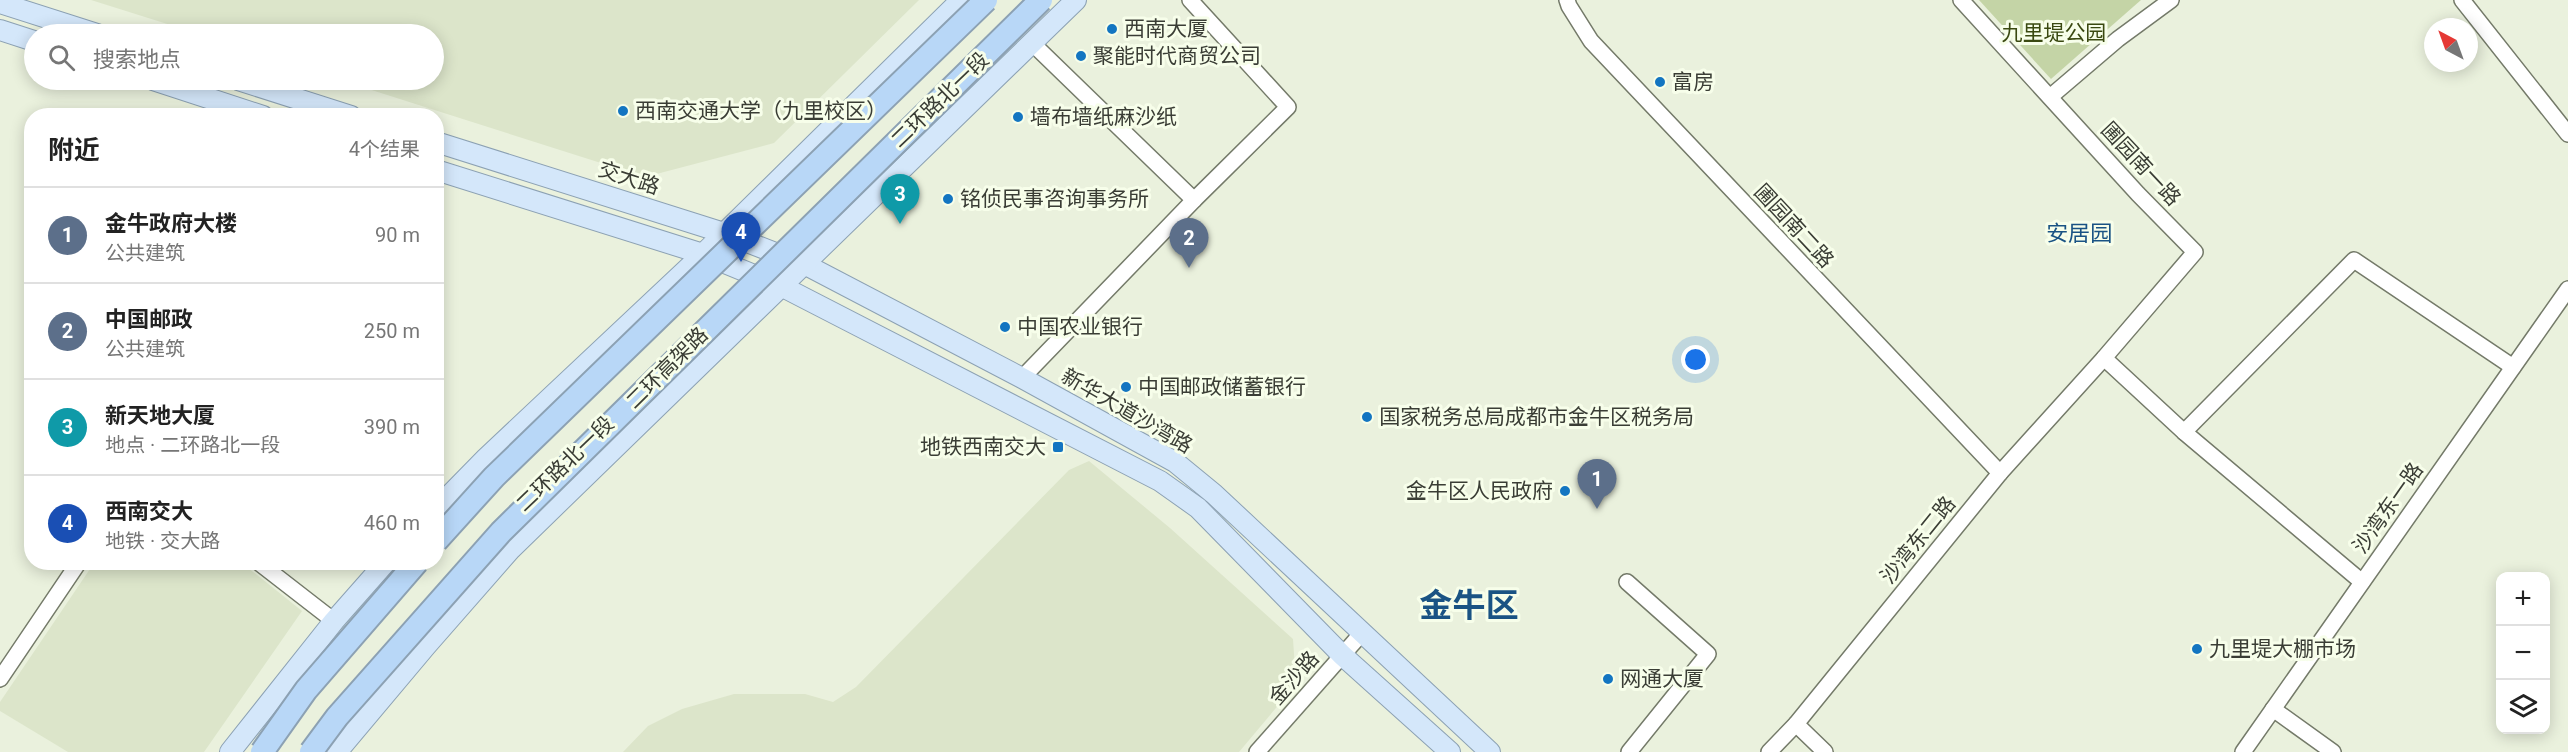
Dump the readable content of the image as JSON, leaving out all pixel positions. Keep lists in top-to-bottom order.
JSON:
{
  "streets": {
    "highway": ["二环高架路"],
    "main road": ["二环路北一段", "交大路", "新华大道沙湾路"],
    "street": [
      "圃园南一路",
      "圃园南二路",
      "沙湾东一路",
      "沙湾东二路",
      "金沙路"
    ]
  },
  "crossings": [
    ["二环路北一段", "交大路"],
    ["二环路北一段", "新华大道沙湾路"],
    ["圃园南一路", "沙湾东二路"],
    ["交大路", "新华大道沙湾路"],
    ["圃园南二路", "沙湾东二路"],
    ["新华大道沙湾路", "金沙路"]
  ],
  "districts": ["安居园", "金牛区"],
  "parks": ["九里堤公园"],
  "places": {
    "other": [
      "西南大厦",
      "聚能时代商贸公司",
      "富房",
      "西南交通大学（九里校区）",
      "墙布墙纸麻沙纸",
      "铭侦民事咨询事务所",
      "中国农业银行",
      "中国邮政储蓄银行",
      "国家税务总局成都市金牛区税务局",
      "金牛区人民政府",
      "九里堤大棚市场",
      "网通大厦"
    ],
    "transit": ["地铁西南交大"]
  },
  "north": "top left",
  "page": {
    "search": "搜索地点",
    "heading": ["附近", "4个结果"],
    "pins": [
      "3",
      "4",
      "2",
      "1"
    ],
    "list": [
      {
        "mark": "1",
        "name": "金牛政府大楼",
        "note": "公共建筑",
        "value": "90 m"
      },
      {
        "mark": "2",
        "name": "中国邮政",
        "note": "公共建筑",
        "value": "250 m"
      },
      {
        "mark": "3",
        "name": "新天地大厦",
        "note": "地点 · 二环路北一段",
        "value": "390 m"
      },
      {
        "mark": "4",
        "name": "西南交大",
        "note": "地铁 · 交大路",
        "value": "460 m"
      }
    ],
    "map_buttons": ["+", "−"]
  }
}
